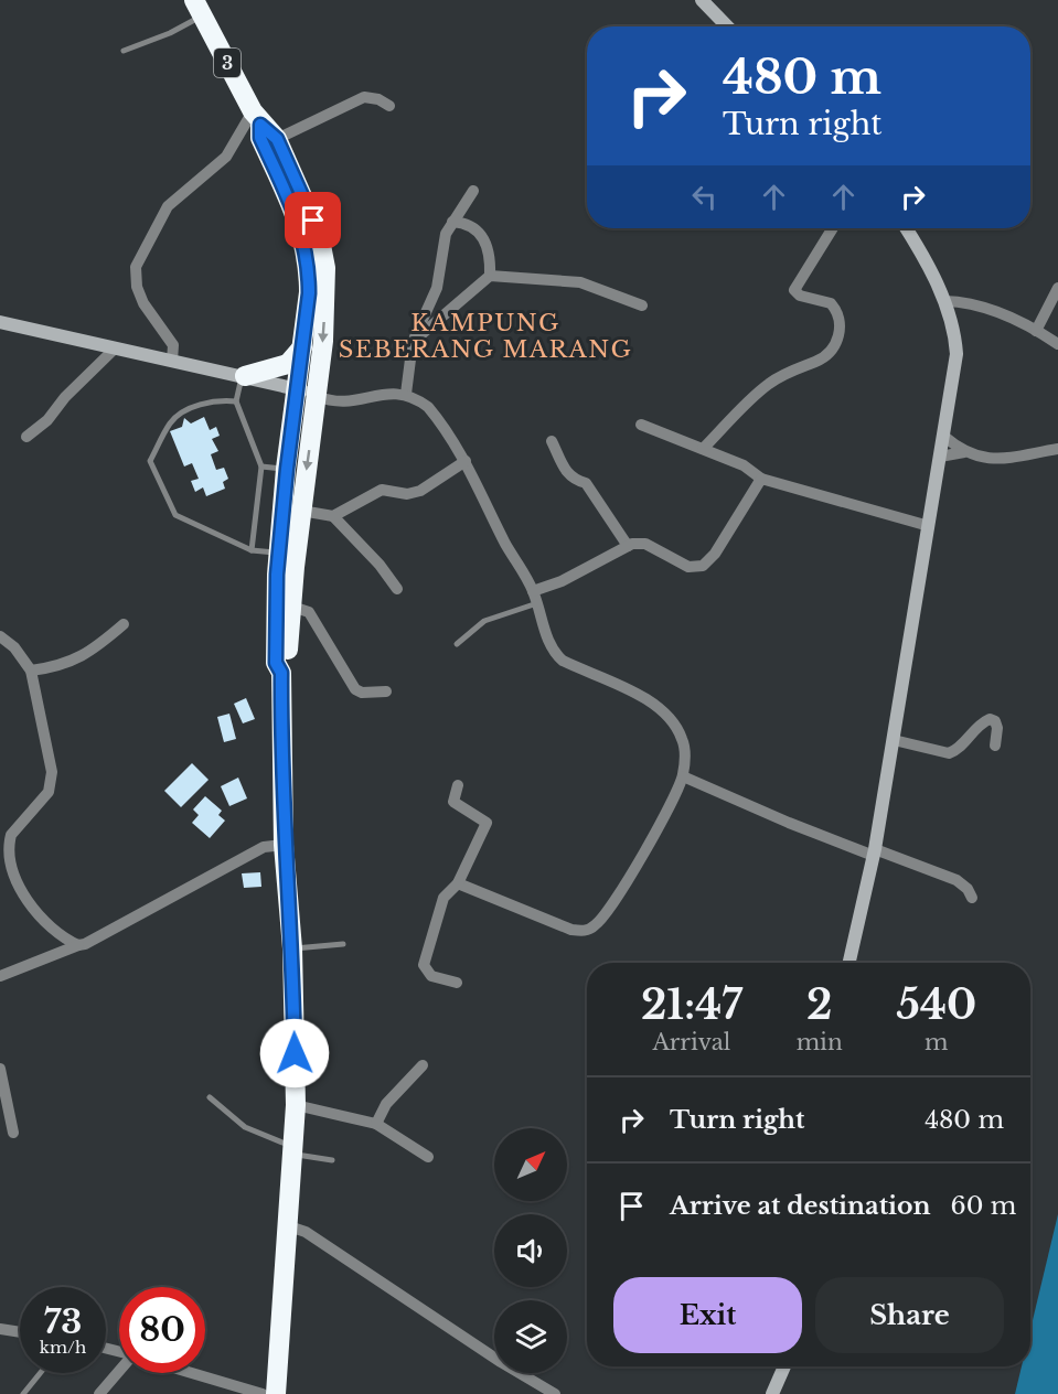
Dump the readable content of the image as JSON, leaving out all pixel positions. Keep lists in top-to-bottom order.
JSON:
{
  "streets": {
    "highway": ["3"]
  },
  "districts": ["KAMPUNG SEBERANG MARANG"],
  "north": "top right",
  "page": {
    "turn": ["480 m", "Turn right"],
    "eta": [
      "21:47",
      "Arrival",
      "2",
      "min",
      "540",
      "m"
    ],
    "list": [
      {
        "name": "Turn right",
        "value": "480 m"
      },
      {
        "name": "Arrive at destination",
        "value": "60 m"
      }
    ],
    "buttons": ["Exit", "Share"],
    "speed": "73 km/h",
    "limit": "80"
  }
}
